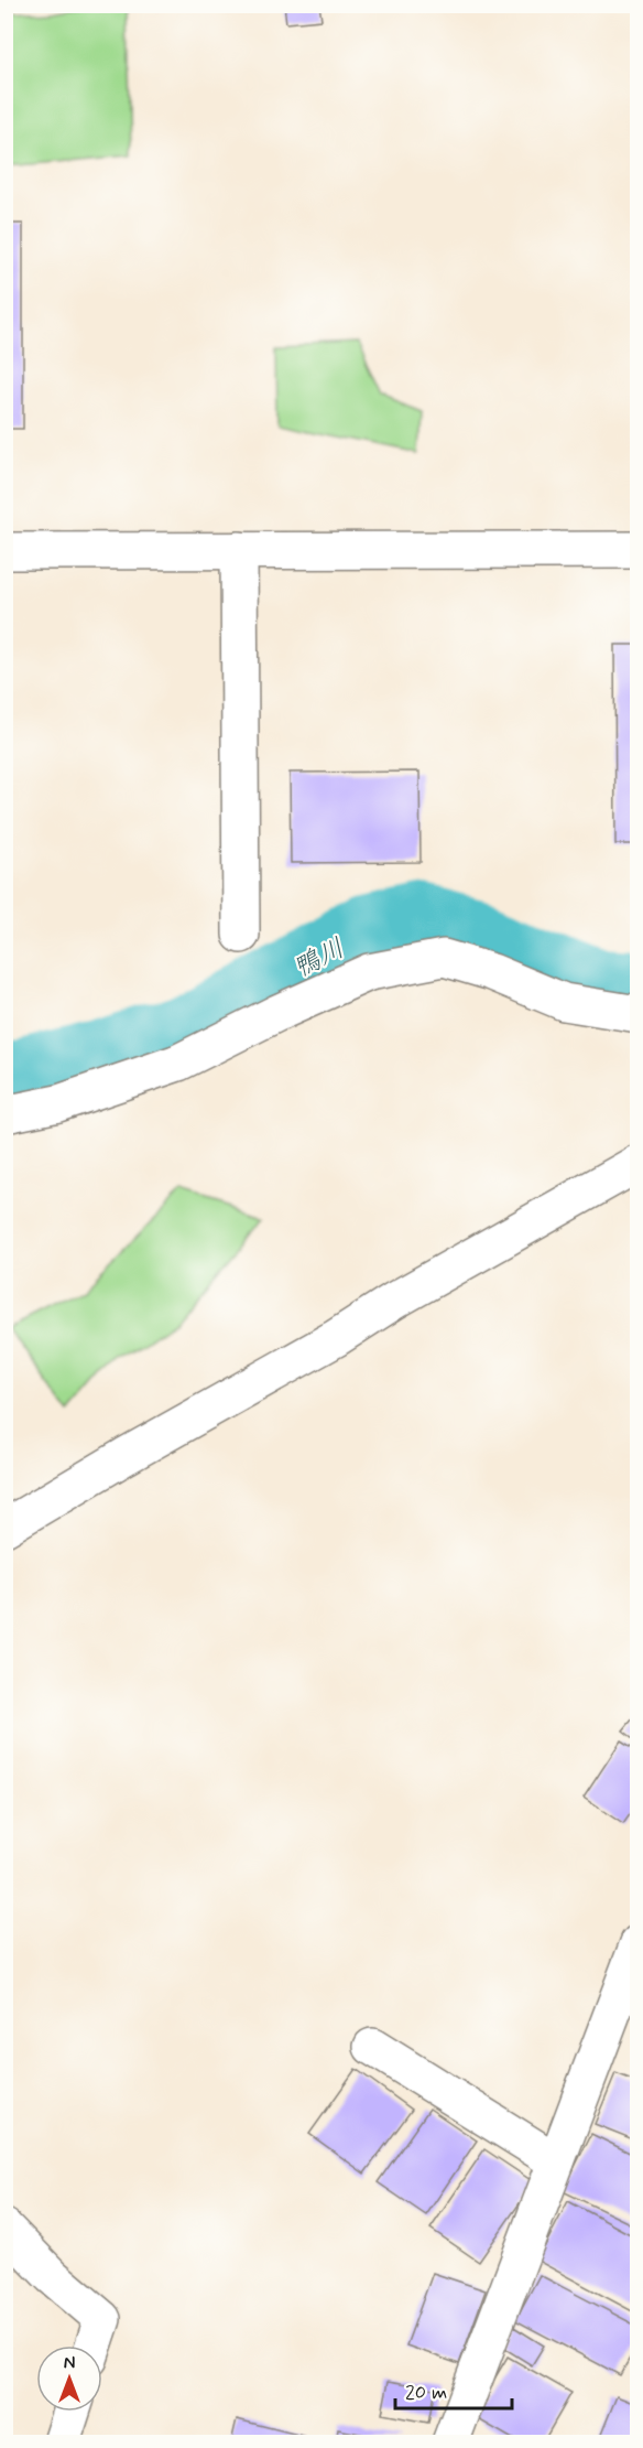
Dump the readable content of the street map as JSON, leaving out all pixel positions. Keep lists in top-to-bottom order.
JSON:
{
  "water": ["鴨川"],
  "scale_bar": "20 m",
  "north": "top"
}
